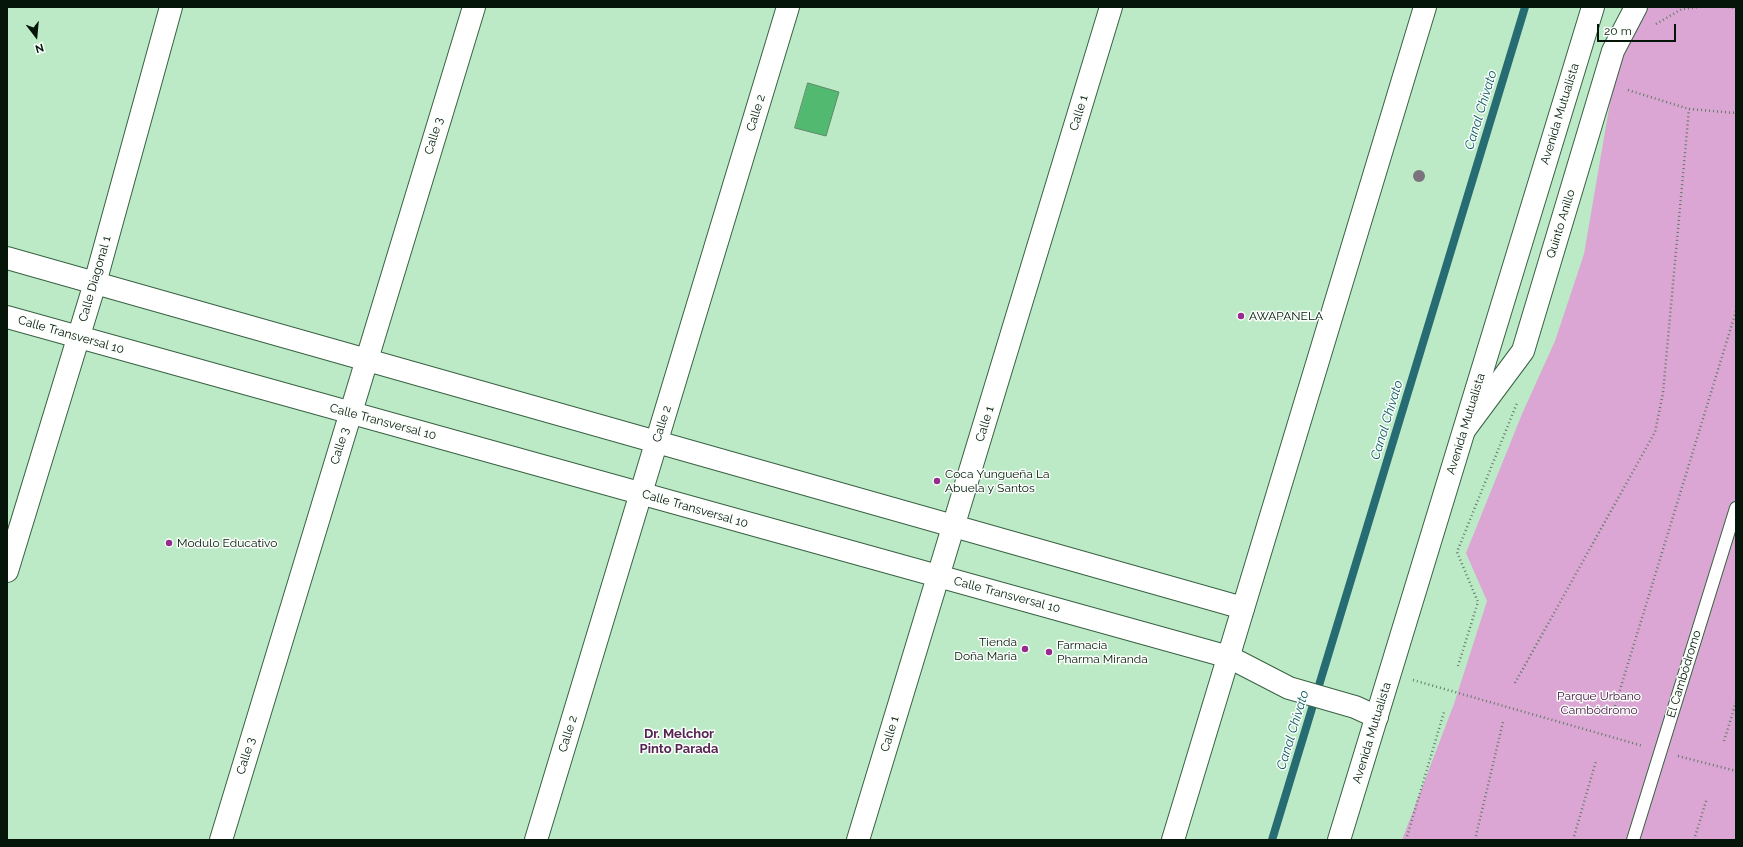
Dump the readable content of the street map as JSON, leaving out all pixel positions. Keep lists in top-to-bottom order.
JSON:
{
  "streets": {
    "street": [
      "Calle 2",
      "Calle 1",
      "Avenida Mutualista",
      "Calle 3",
      "Quinto Anillo",
      "Calle Diagonal 1",
      "Calle Transversal 10"
    ],
    "lane": ["El Cambódromo"]
  },
  "crossings": [
    ["Calle 2", "Calle Transversal 10"],
    ["Calle 1", "Calle Transversal 10"],
    ["Avenida Mutualista", "Quinto Anillo"],
    ["Avenida Mutualista", "Calle Transversal 10"],
    ["Calle 3", "Calle Transversal 10"],
    ["Calle Diagonal 1", "Calle Transversal 10"]
  ],
  "districts": ["Dr. Melchor Pinto Parada"],
  "water": ["Canal Chivato"],
  "parks": ["Parque Urbano Cambódromo"],
  "places": [
    "AWAPANELA",
    "Coca Yungueña La Abuela y Santos",
    "Modulo Educativo",
    "Tienda Doña Maria",
    "Farmacia Pharma Miranda"
  ],
  "scale_bar": "20 m",
  "north": "bottom"
}
